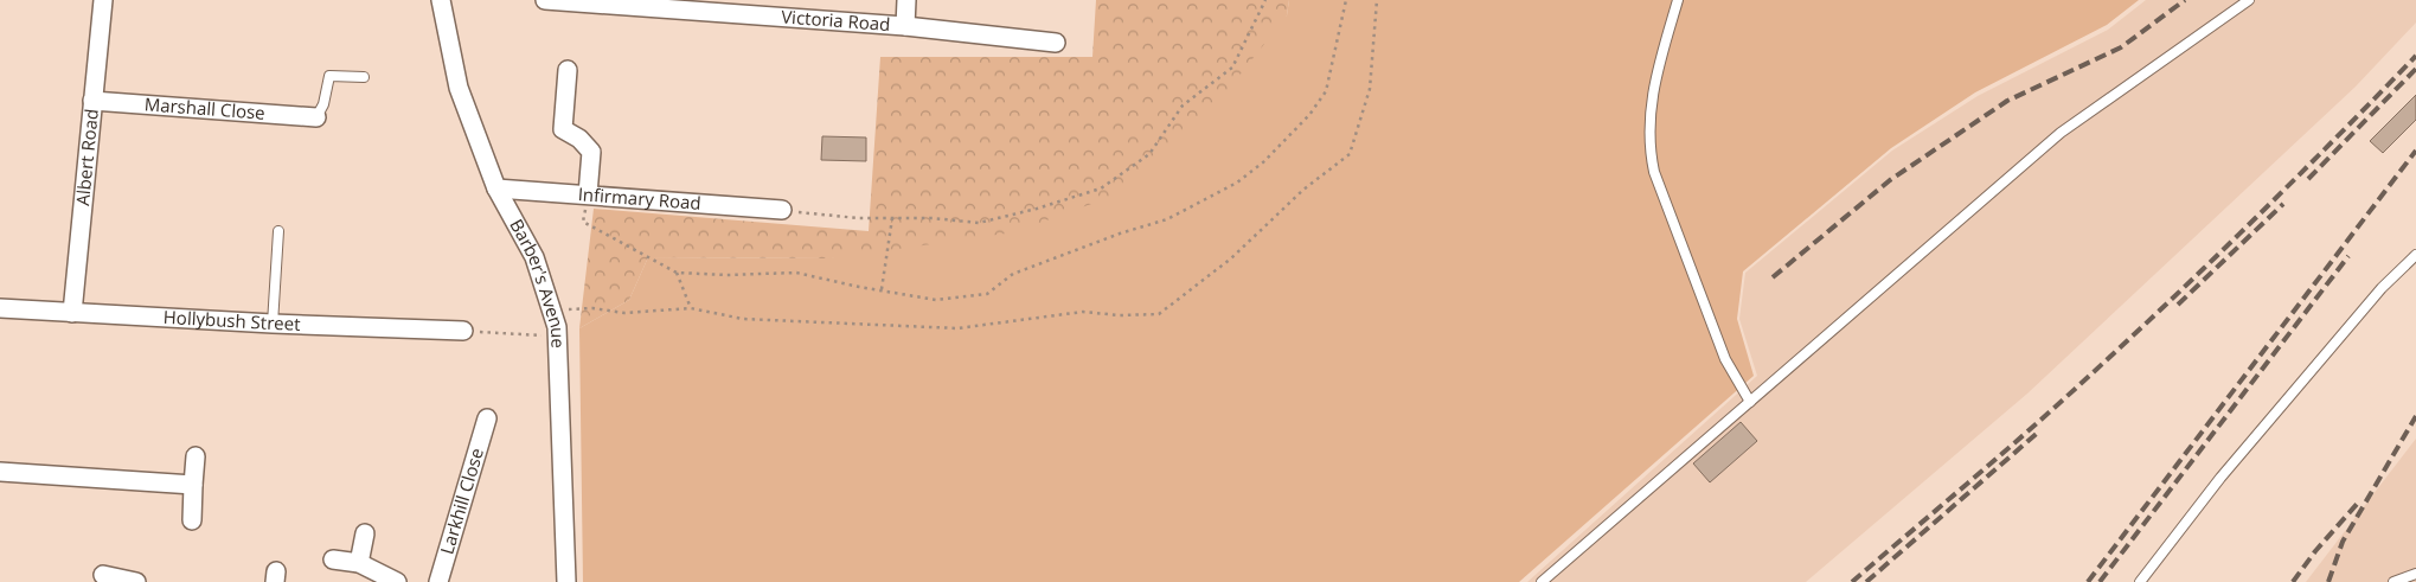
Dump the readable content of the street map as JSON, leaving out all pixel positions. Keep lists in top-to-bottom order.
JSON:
{
  "streets": {
    "street": [
      "Victoria Road",
      "Marshall Close",
      "Albert Road",
      "Infirmary Road",
      "Barber's Avenue",
      "Hollybush Street",
      "Larkhill Close"
    ]
  },
  "crossings": [
    ["Marshall Close", "Albert Road"],
    ["Albert Road", "Hollybush Street"],
    ["Infirmary Road", "Barber's Avenue"]
  ]
}
